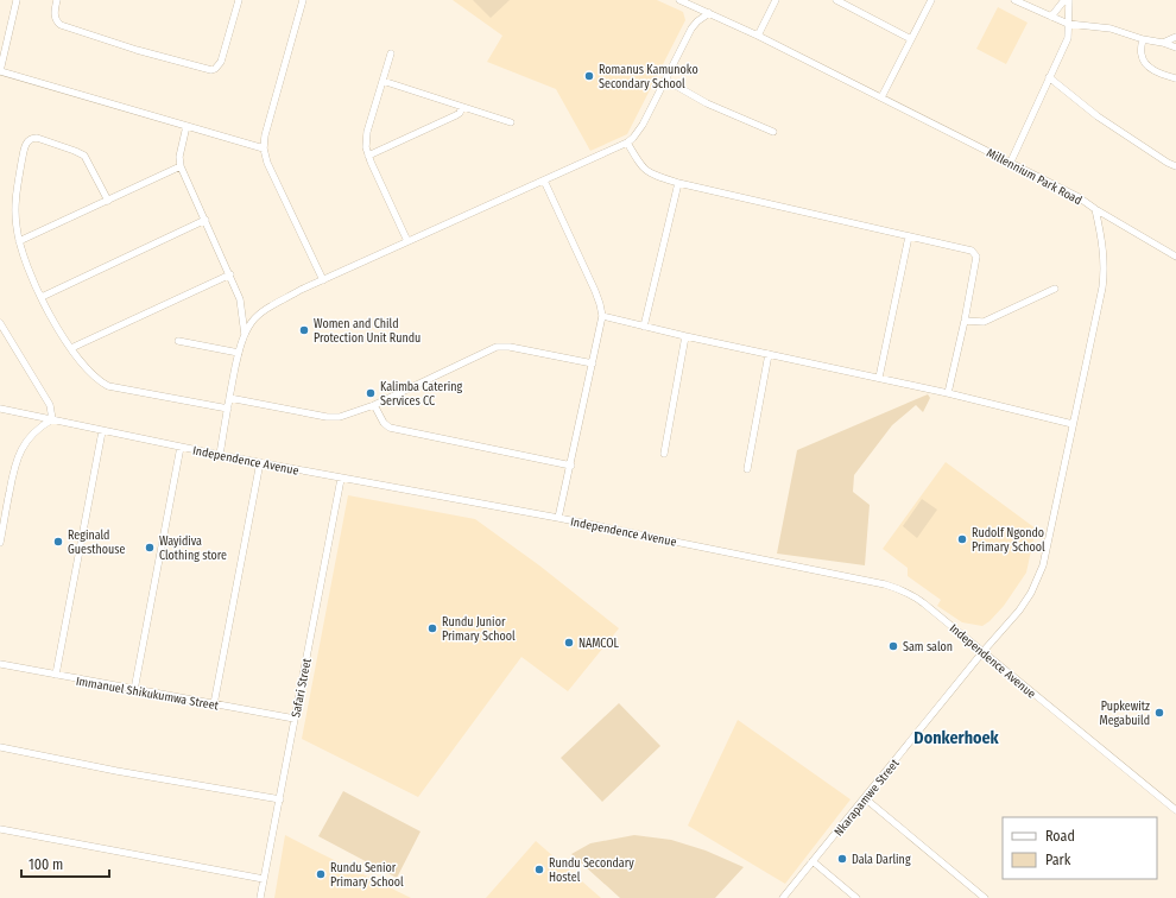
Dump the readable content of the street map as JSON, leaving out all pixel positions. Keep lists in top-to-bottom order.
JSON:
{
  "streets": {
    "street": [
      "Millennium Park Road",
      "Independence Avenue",
      "Safari Street",
      "Immanuel Shikukumwa Street",
      "Nkarapamwe Street"
    ]
  },
  "crossings": [
    ["Millennium Park Road", "Independence Avenue"],
    ["Millennium Park Road", "Nkarapamwe Street"],
    ["Independence Avenue", "Safari Street"],
    ["Independence Avenue", "Nkarapamwe Street"],
    ["Safari Street", "Immanuel Shikukumwa Street"]
  ],
  "districts": ["Donkerhoek"],
  "places": [
    "Romanus Kamunoko Secondary School",
    "Women and Child Protection Unit Rundu",
    "Kalimba Catering Services CC",
    "Rudolf Ngondo Primary School",
    "Reginald Guesthouse",
    "Wayidiva Clothing store",
    "Rundu Junior Primary School",
    "NAMCOL",
    "Sam salon",
    "Pupkewitz Megabuild",
    "Dala Darling",
    "Rundu Secondary Hostel",
    "Rundu Senior Primary School"
  ],
  "legend": ["Road", "Park"],
  "scale_bar": "100 m"
}
